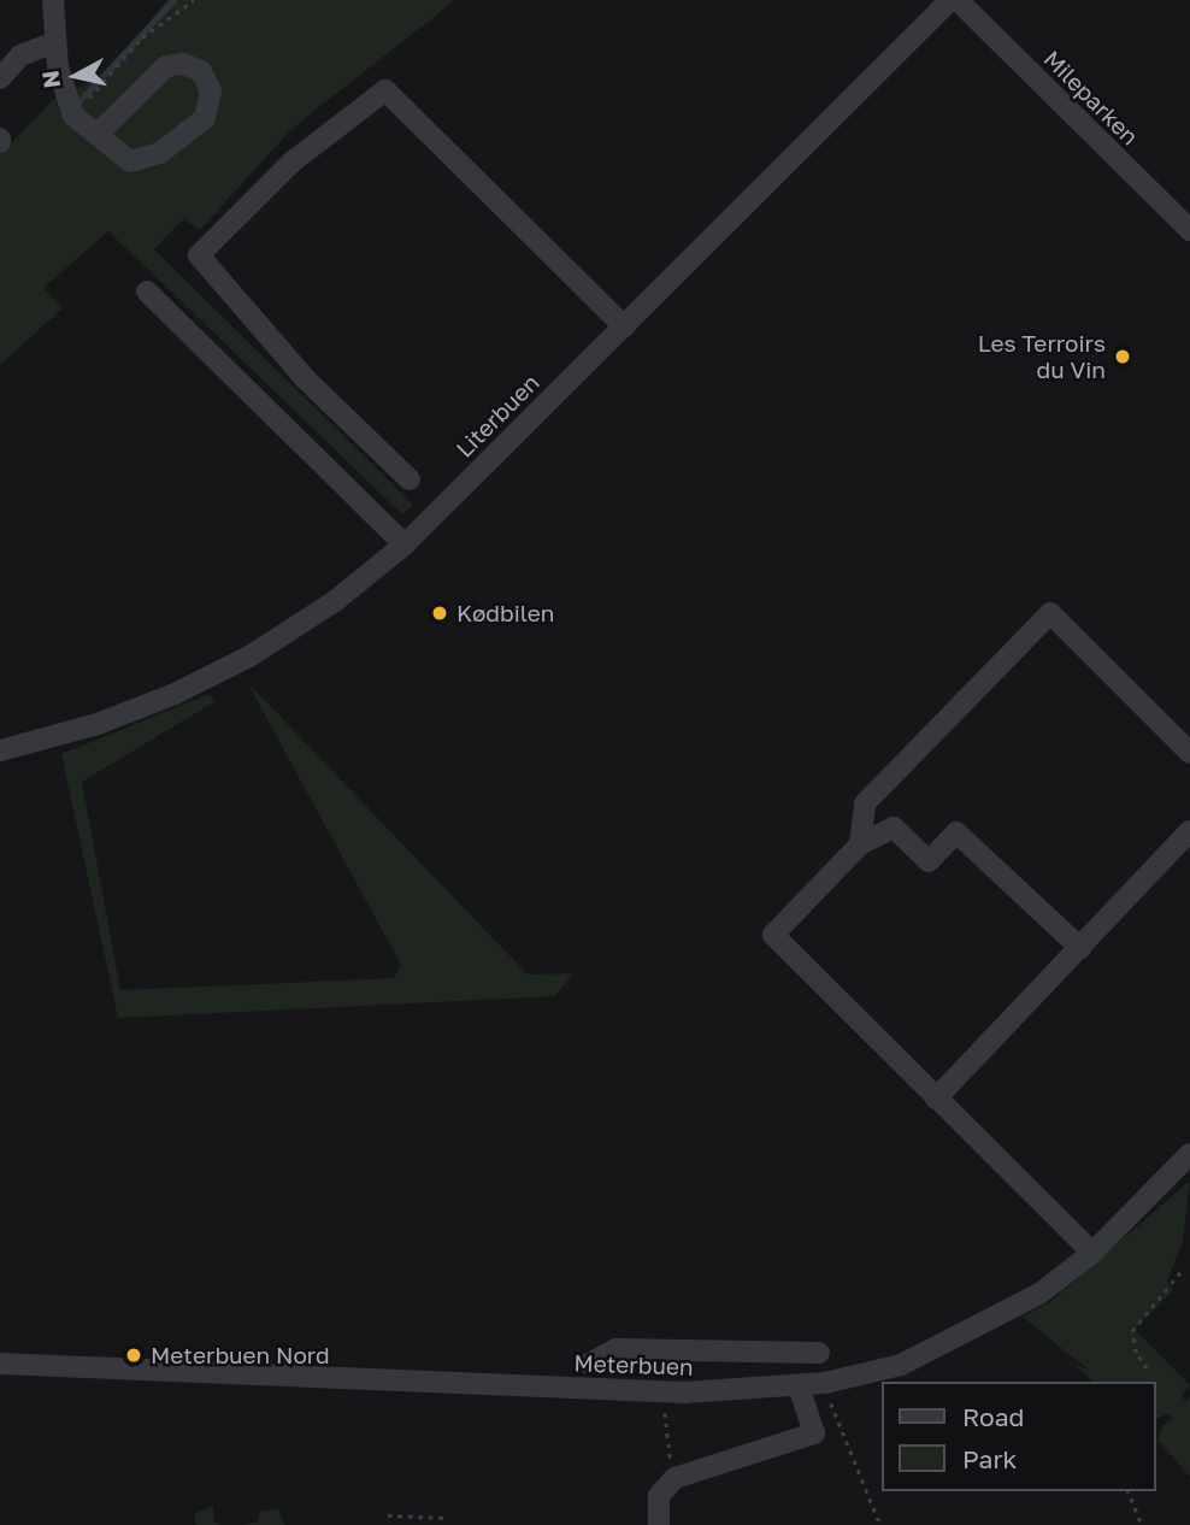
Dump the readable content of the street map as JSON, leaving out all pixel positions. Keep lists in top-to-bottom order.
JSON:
{
  "streets": {
    "street": ["Mileparken", "Literbuen", "Meterbuen"]
  },
  "places": ["Les Terroirs du Vin", "Kødbilen", "Meterbuen Nord"],
  "legend": ["Road", "Park"],
  "north": "left"
}
